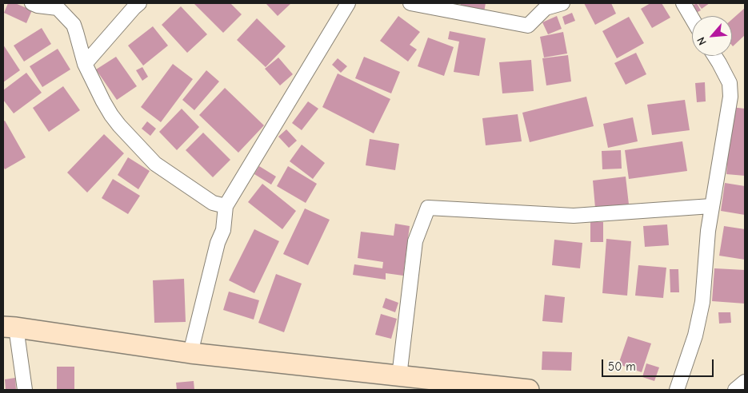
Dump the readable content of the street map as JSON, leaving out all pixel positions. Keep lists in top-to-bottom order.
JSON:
{
  "scale_bar": "50 m",
  "north": "bottom left"
}
